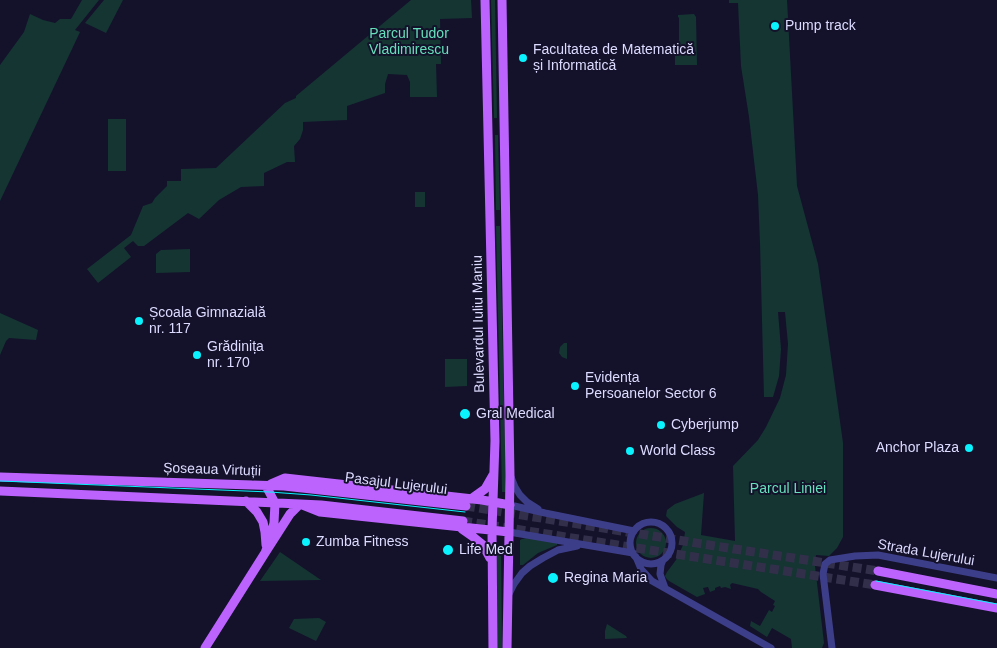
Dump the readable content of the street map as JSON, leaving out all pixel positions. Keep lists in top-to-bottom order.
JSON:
{
  "streets": {
    "main road": ["Bulevardul Iuliu Maniu", "Șoseaua Virtuții", "Pasajul Lujerului"],
    "street": ["Strada Lujerului"]
  },
  "crossings": [
    ["Bulevardul Iuliu Maniu", "Șoseaua Virtuții"],
    ["Șoseaua Virtuții", "Pasajul Lujerului"]
  ],
  "parks": ["Parcul Tudor Vladimirescu", "Parcul Liniei"],
  "places": [
    "Pump track",
    "Facultatea de Matematică și Informatică",
    "Școala Gimnazială nr. 117",
    "Grădinița nr. 170",
    "Evidența Persoanelor Sector 6",
    "Gral Medical",
    "Cyberjump",
    "Anchor Plaza",
    "World Class",
    "Zumba Fitness",
    "Life Med",
    "Regina Maria"
  ]
}
